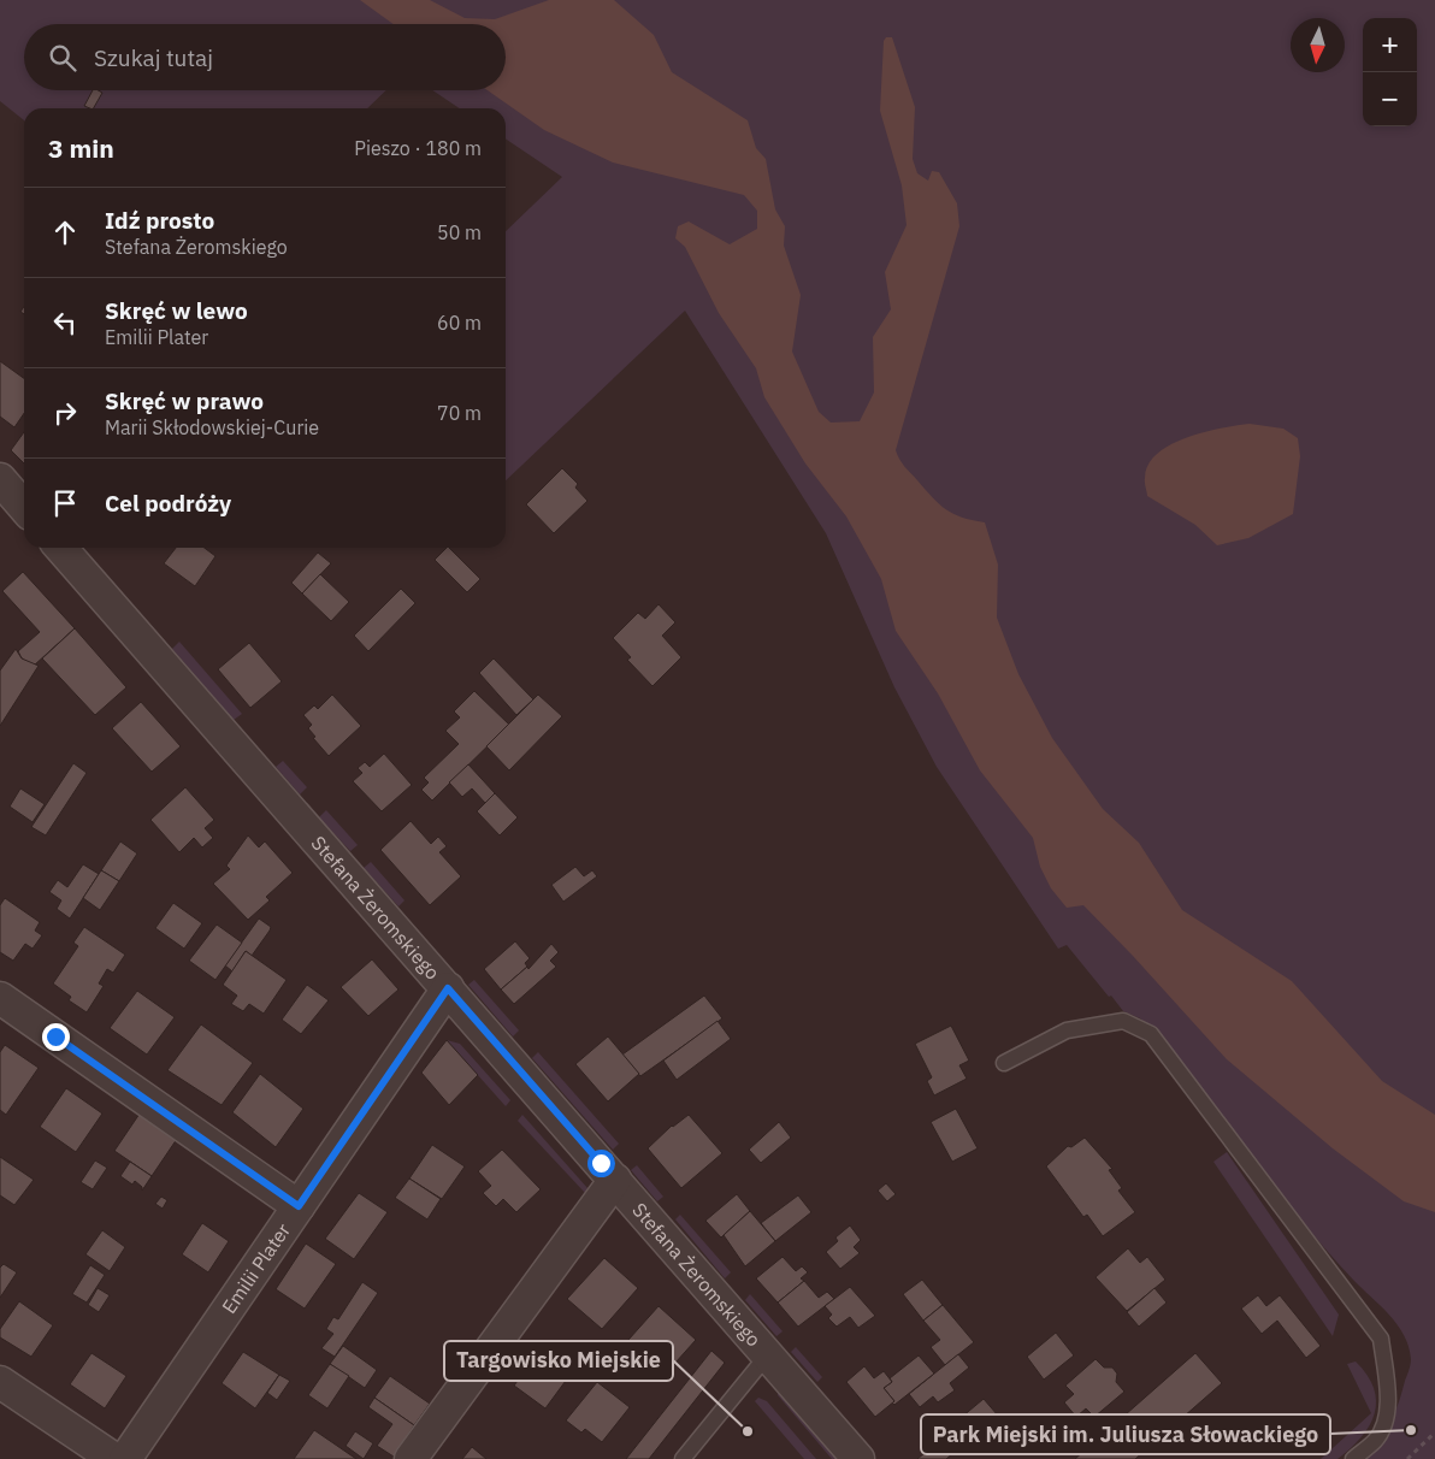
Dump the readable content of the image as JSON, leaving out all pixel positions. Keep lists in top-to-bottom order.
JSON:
{
  "streets": {
    "street": ["Stefana Żeromskiego", "Emilii Plater"]
  },
  "crossings": [
    ["Stefana Żeromskiego", "Emilii Plater"]
  ],
  "places": ["Park Miejski im. Juliusza Słowackiego", "Targowisko Miejskie"],
  "north": "bottom",
  "page": {
    "map_buttons": ["+", "−"],
    "search": "Szukaj tutaj",
    "heading": ["3 min", "Pieszo · 180 m"],
    "list": [
      ["Idź prosto", "Stefana Żeromskiego", "50 m"],
      ["Skręć w lewo", "Emilii Plater", "60 m"],
      ["Skręć w prawo", "Marii Skłodowskiej-Curie", "70 m"],
      "Cel podróży"
    ]
  }
}
